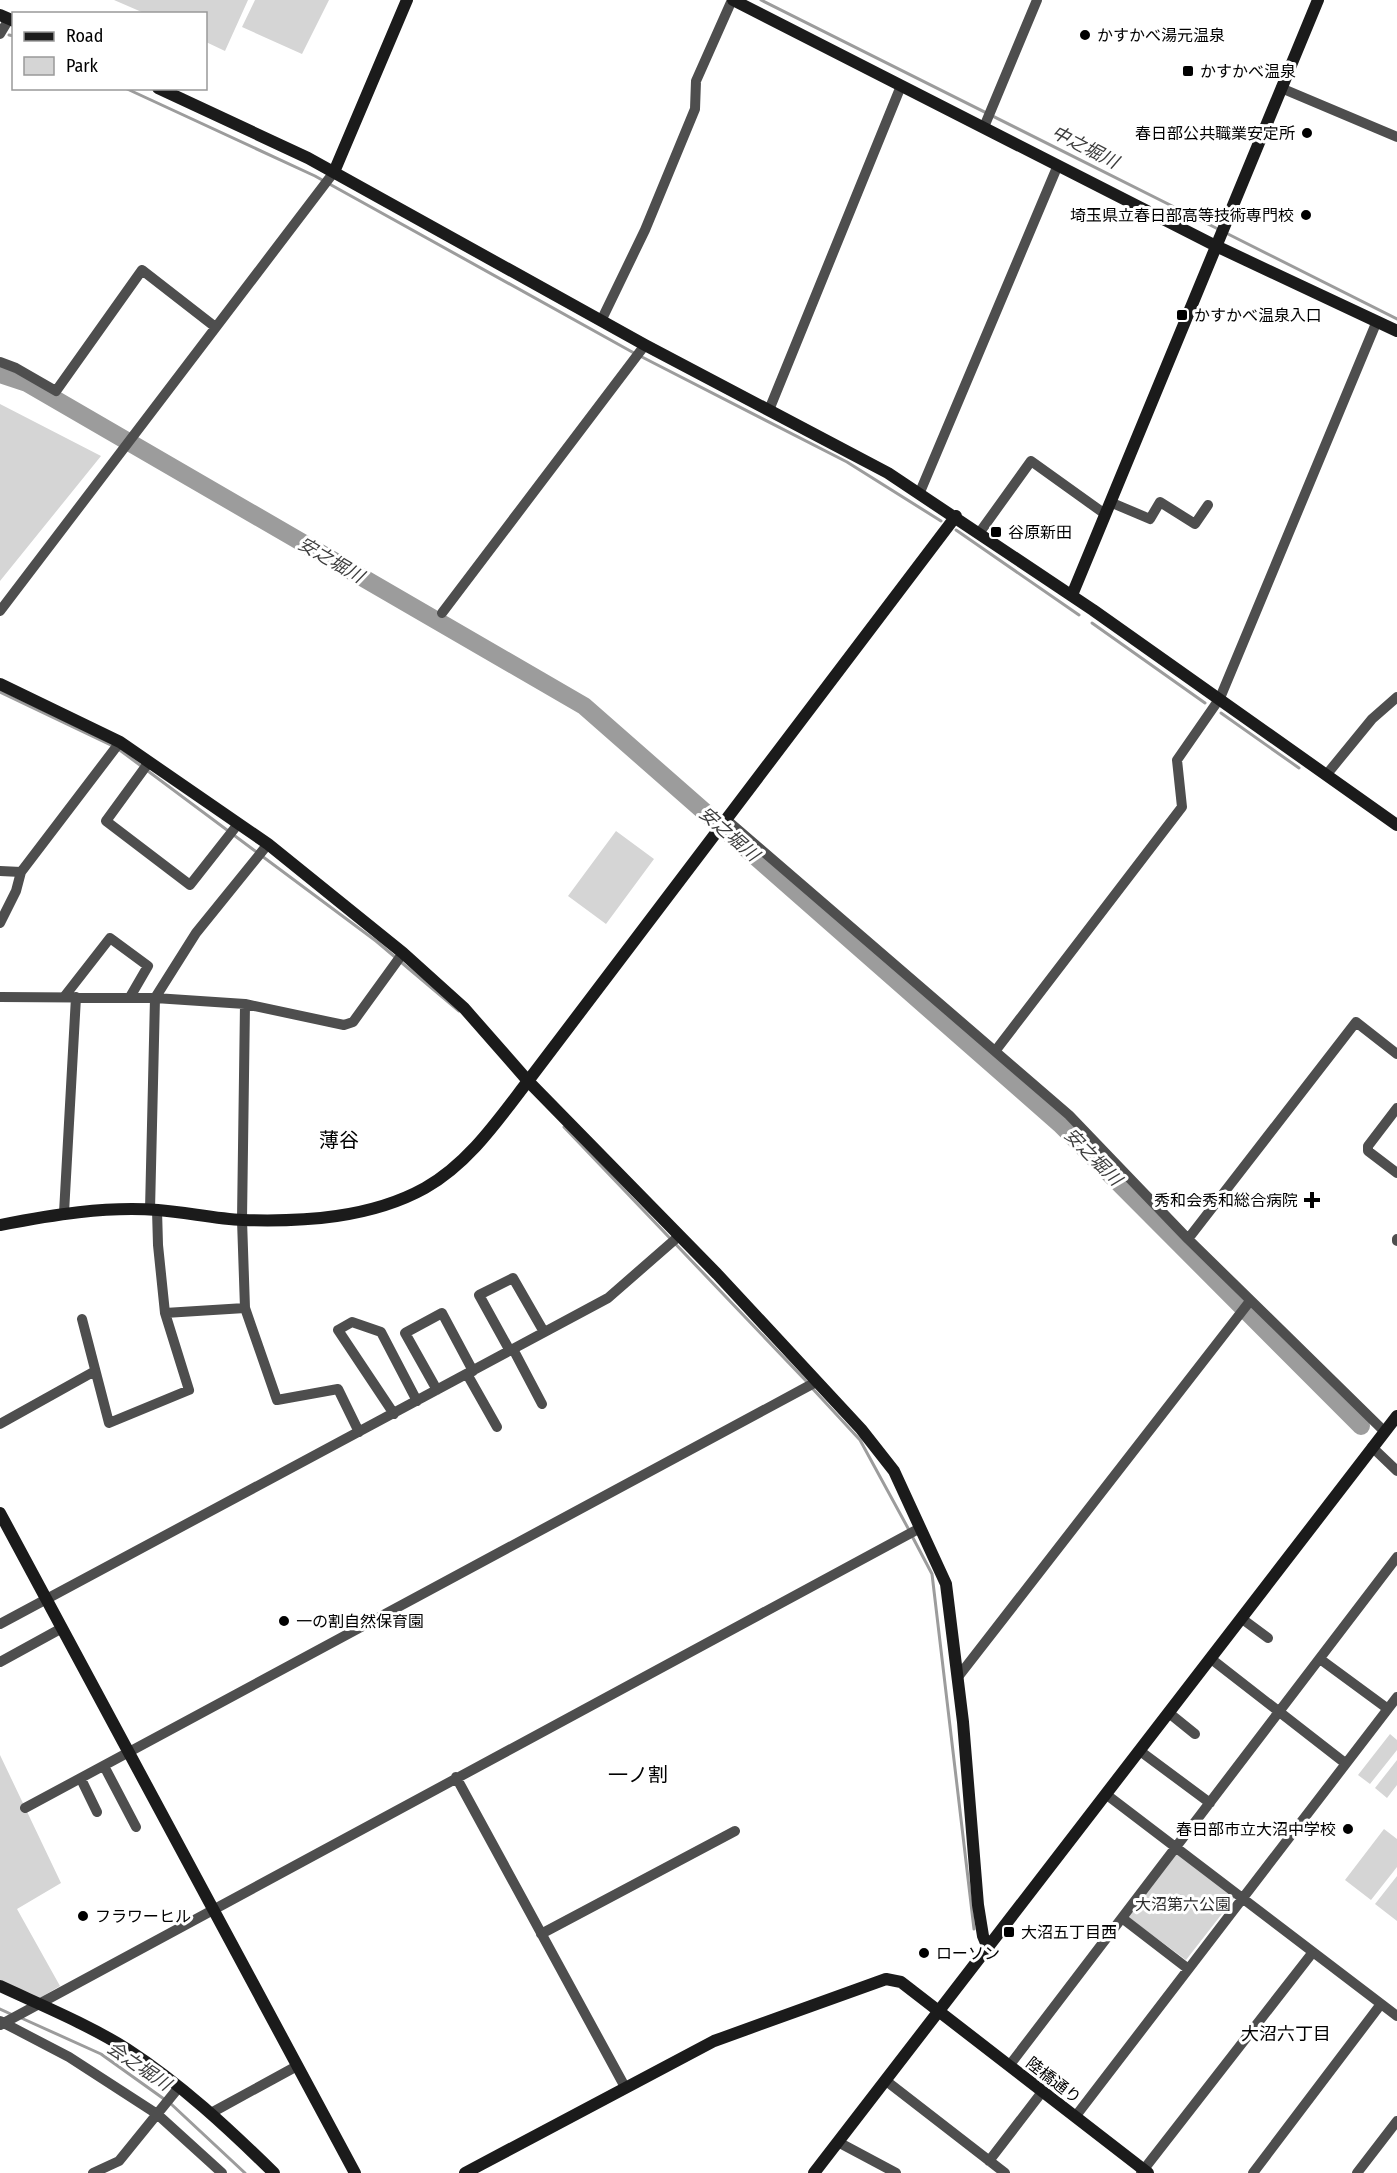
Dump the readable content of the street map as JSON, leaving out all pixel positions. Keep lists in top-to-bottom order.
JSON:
{
  "streets": {
    "street": ["陸橋通り"]
  },
  "districts": ["薄谷", "一ノ割", "大沼六丁目"],
  "water": ["中之堀川", "安之堀川", "会之堀川"],
  "parks": ["大沼第六公園"],
  "places": {
    "other": [
      "かすかべ湯元温泉",
      "春日部公共職業安定所",
      "埼玉県立春日部高等技術専門校",
      "一の割自然保育園",
      "春日部市立大沼中学校",
      "フラワーヒル",
      "ローソン"
    ],
    "transit": [
      "かすかべ温泉",
      "かすかべ温泉入口",
      "谷原新田",
      "大沼五丁目西"
    ],
    "health": ["秀和会秀和総合病院"]
  },
  "legend": ["Road", "Park"]
}
